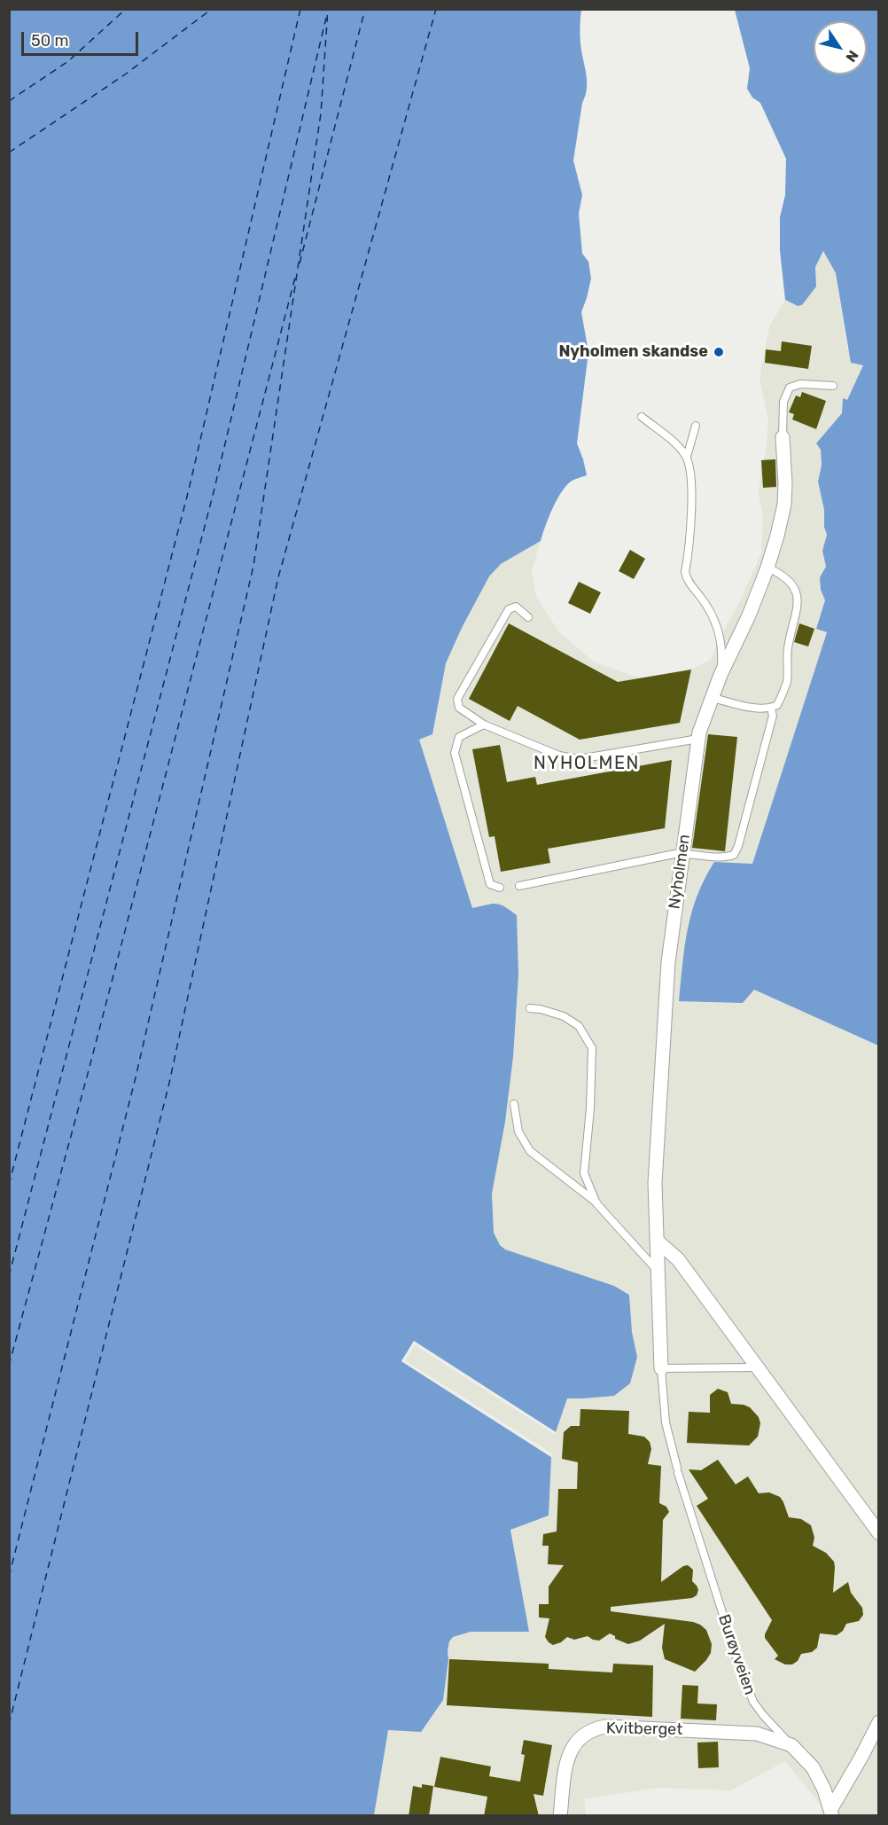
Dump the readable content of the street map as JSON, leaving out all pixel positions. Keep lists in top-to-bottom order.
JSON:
{
  "streets": {
    "street": ["Nyholmen", "Burøyveien", "Kvitberget"]
  },
  "crossings": [
    ["Nyholmen", "Burøyveien"],
    ["Burøyveien", "Kvitberget"]
  ],
  "districts": ["NYHOLMEN"],
  "places": ["Nyholmen skandse"],
  "scale_bar": "50 m",
  "north": "bottom right"
}
